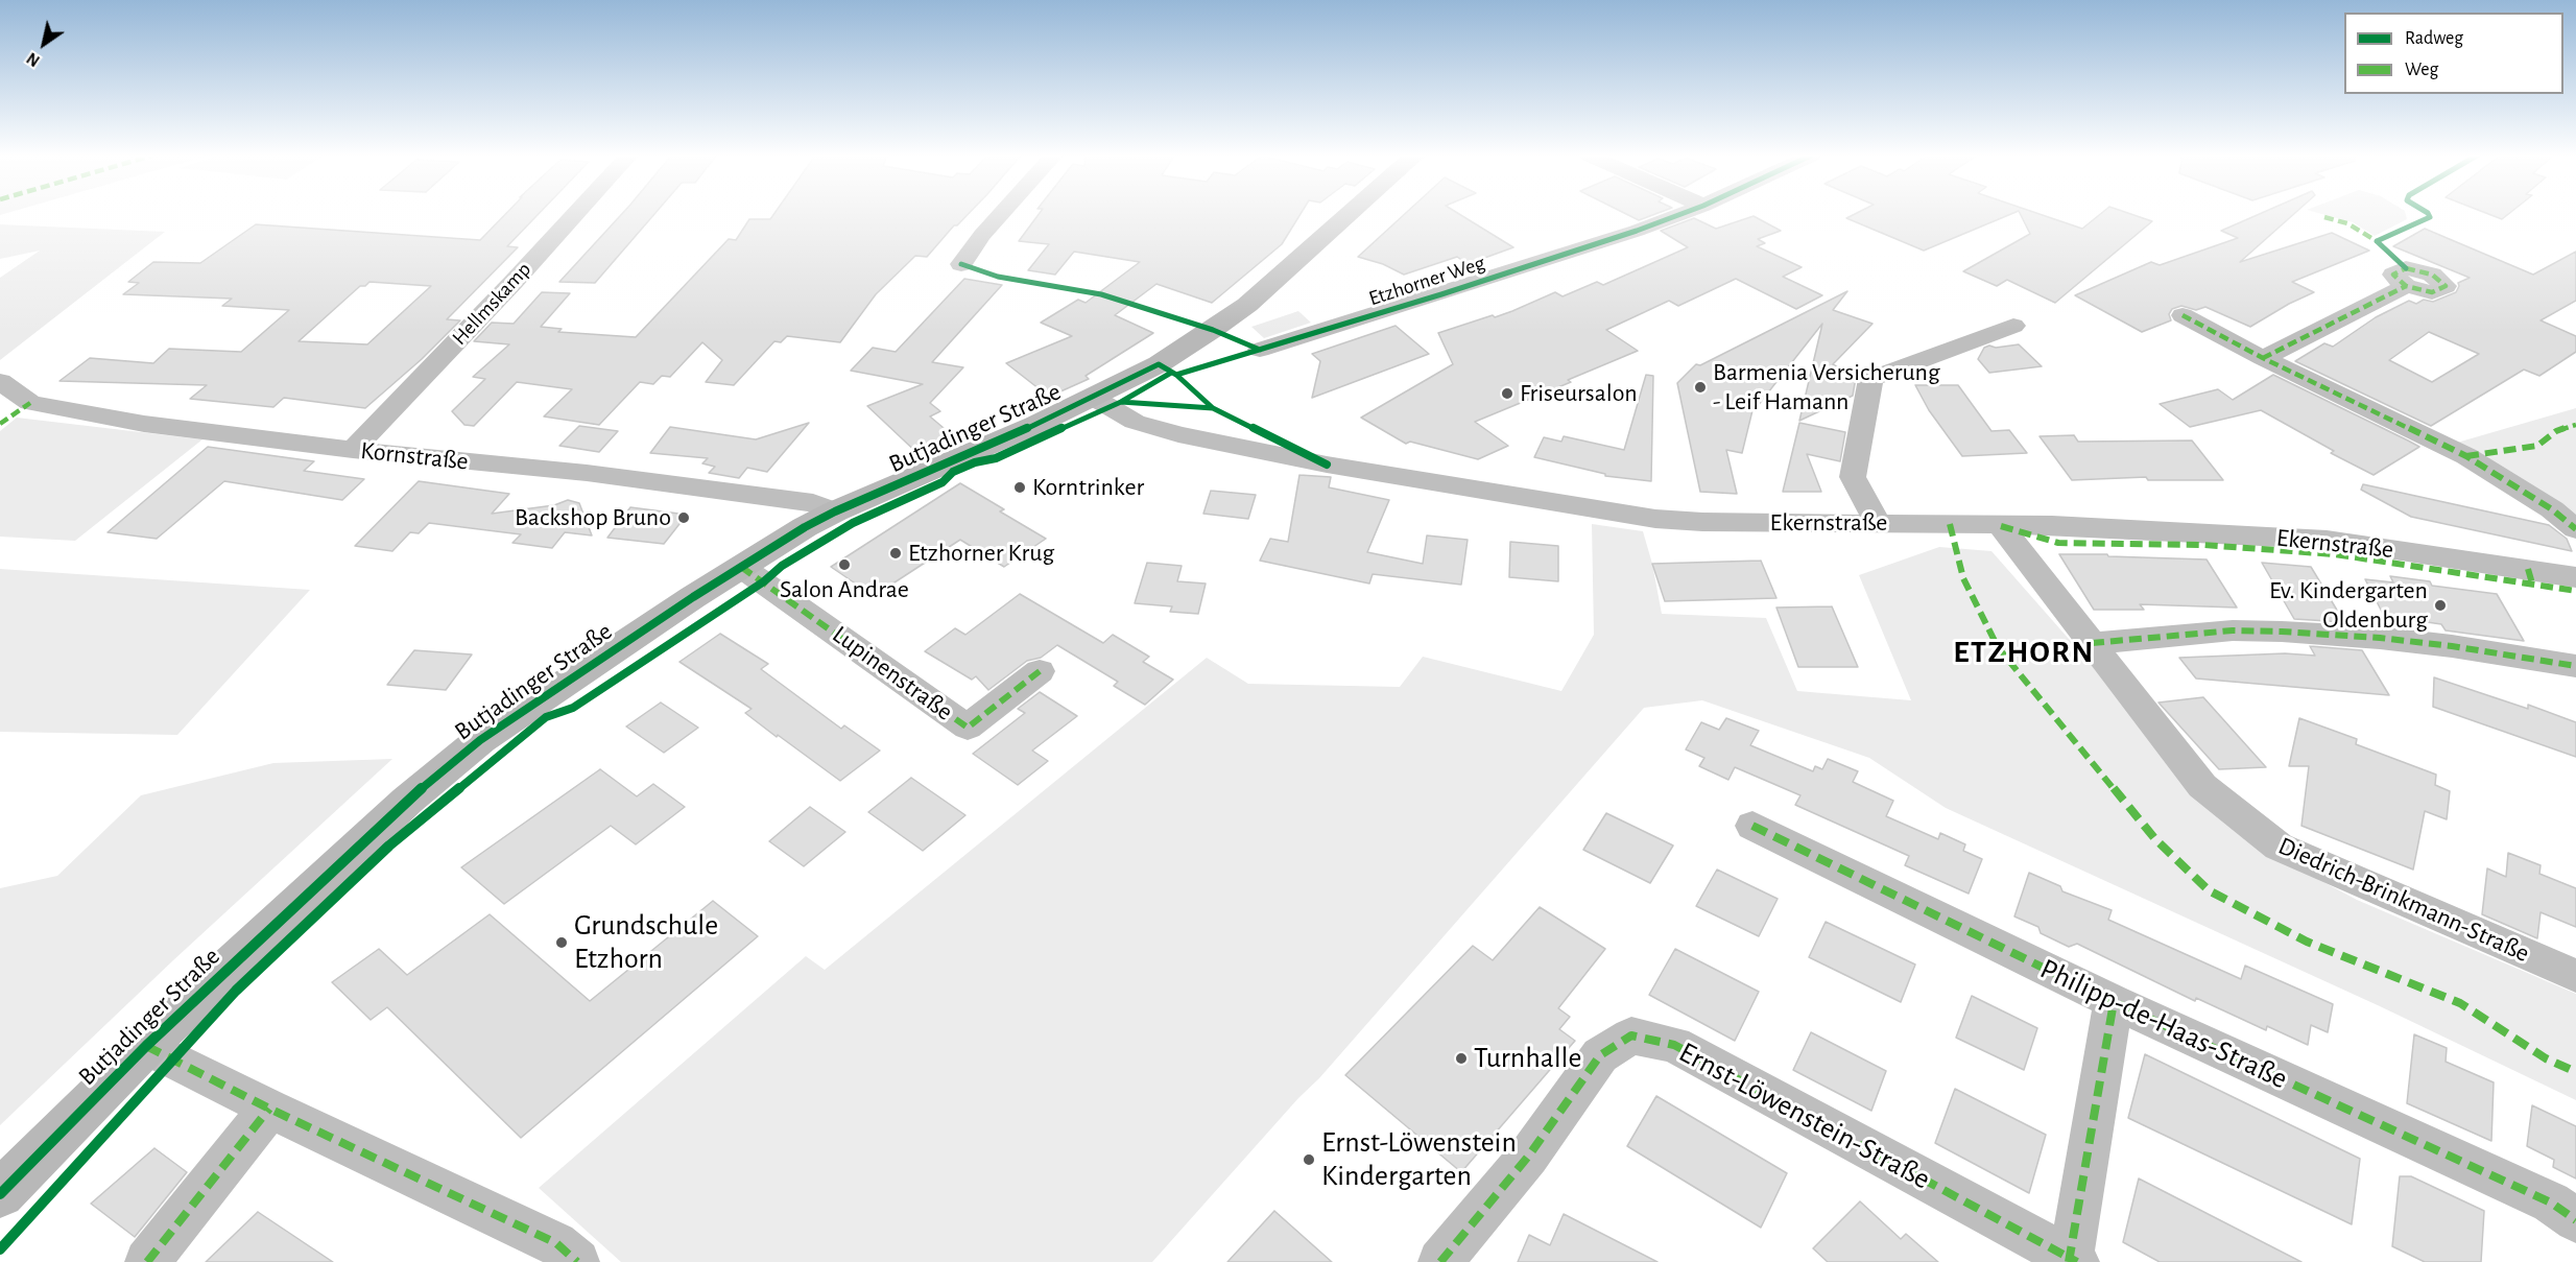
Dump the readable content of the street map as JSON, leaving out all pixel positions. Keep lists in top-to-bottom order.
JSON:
{
  "streets": {
    "street": [
      "Etzhorner Weg",
      "Hellmskamp",
      "Butjadinger Straße",
      "Kornstraße",
      "Ekernstraße",
      "Lupinenstraße",
      "Diedrich-Brinkmann-Straße",
      "Philipp-de-Haas-Straße",
      "Ernst-Löwenstein-Straße"
    ]
  },
  "crossings": [
    ["Hellmskamp", "Kornstraße"],
    ["Butjadinger Straße", "Kornstraße"],
    ["Butjadinger Straße", "Ekernstraße"],
    ["Butjadinger Straße", "Lupinenstraße"],
    ["Ekernstraße", "Diedrich-Brinkmann-Straße"],
    ["Philipp-de-Haas-Straße", "Ernst-Löwenstein-Straße"]
  ],
  "districts": ["ETZHORN"],
  "places": [
    "Barmenia Versicherung - Leif Hamann",
    "Friseursalon",
    "Korntrinker",
    "Backshop Bruno",
    "Etzhorner Krug",
    "Salon Andrae",
    "Ev. Kindergarten Oldenburg",
    "Grundschule Etzhorn",
    "Turnhalle",
    "Ernst-Löwenstein Kindergarten"
  ],
  "legend": ["Radweg", "Weg"],
  "north": "bottom left"
}
